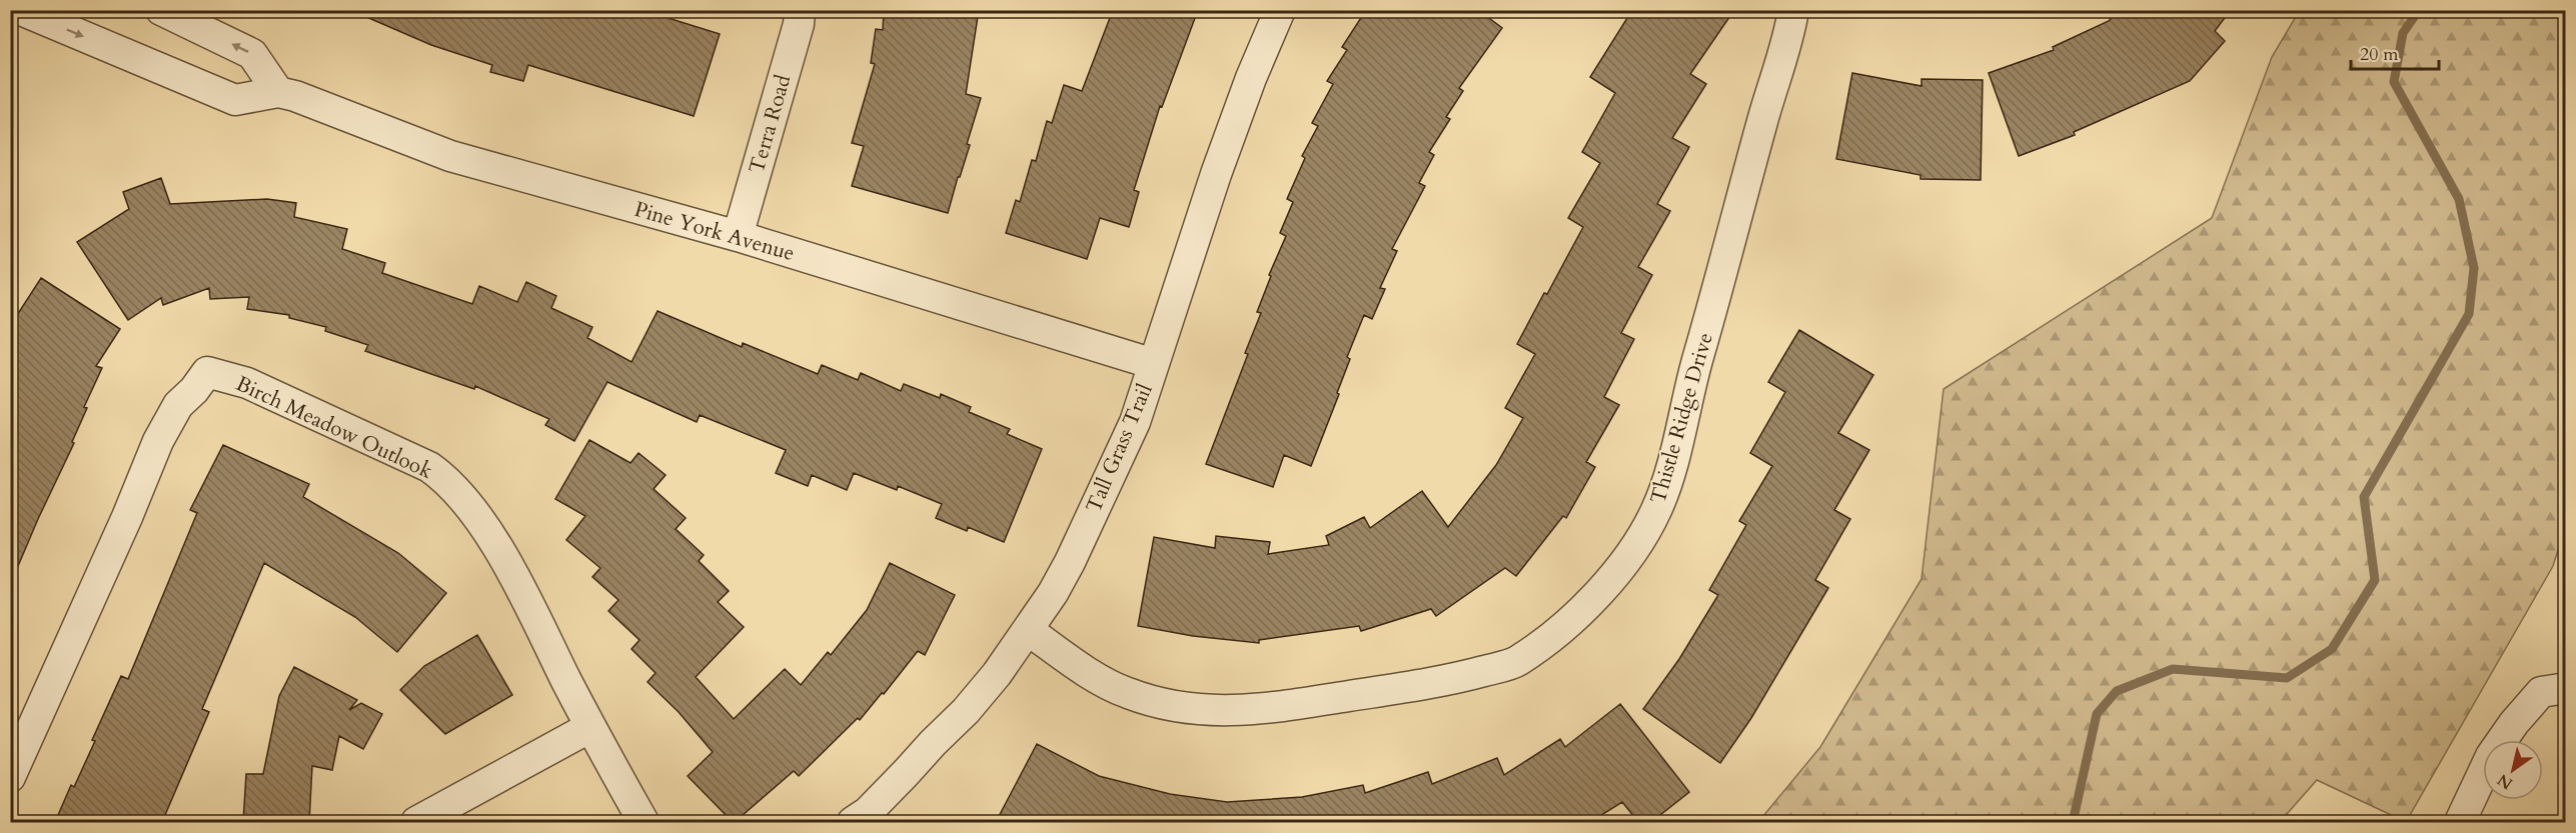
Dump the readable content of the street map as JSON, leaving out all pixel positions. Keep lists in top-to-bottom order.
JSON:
{
  "streets": {
    "street": [
      "Terra Road",
      "Pine York Avenue",
      "Thistle Ridge Drive",
      "Birch Meadow Outlook",
      "Tall Grass Trail"
    ]
  },
  "crossings": [
    ["Terra Road", "Pine York Avenue"],
    ["Pine York Avenue", "Tall Grass Trail"],
    ["Thistle Ridge Drive", "Tall Grass Trail"]
  ],
  "scale_bar": "20 m",
  "north": "bottom left"
}
